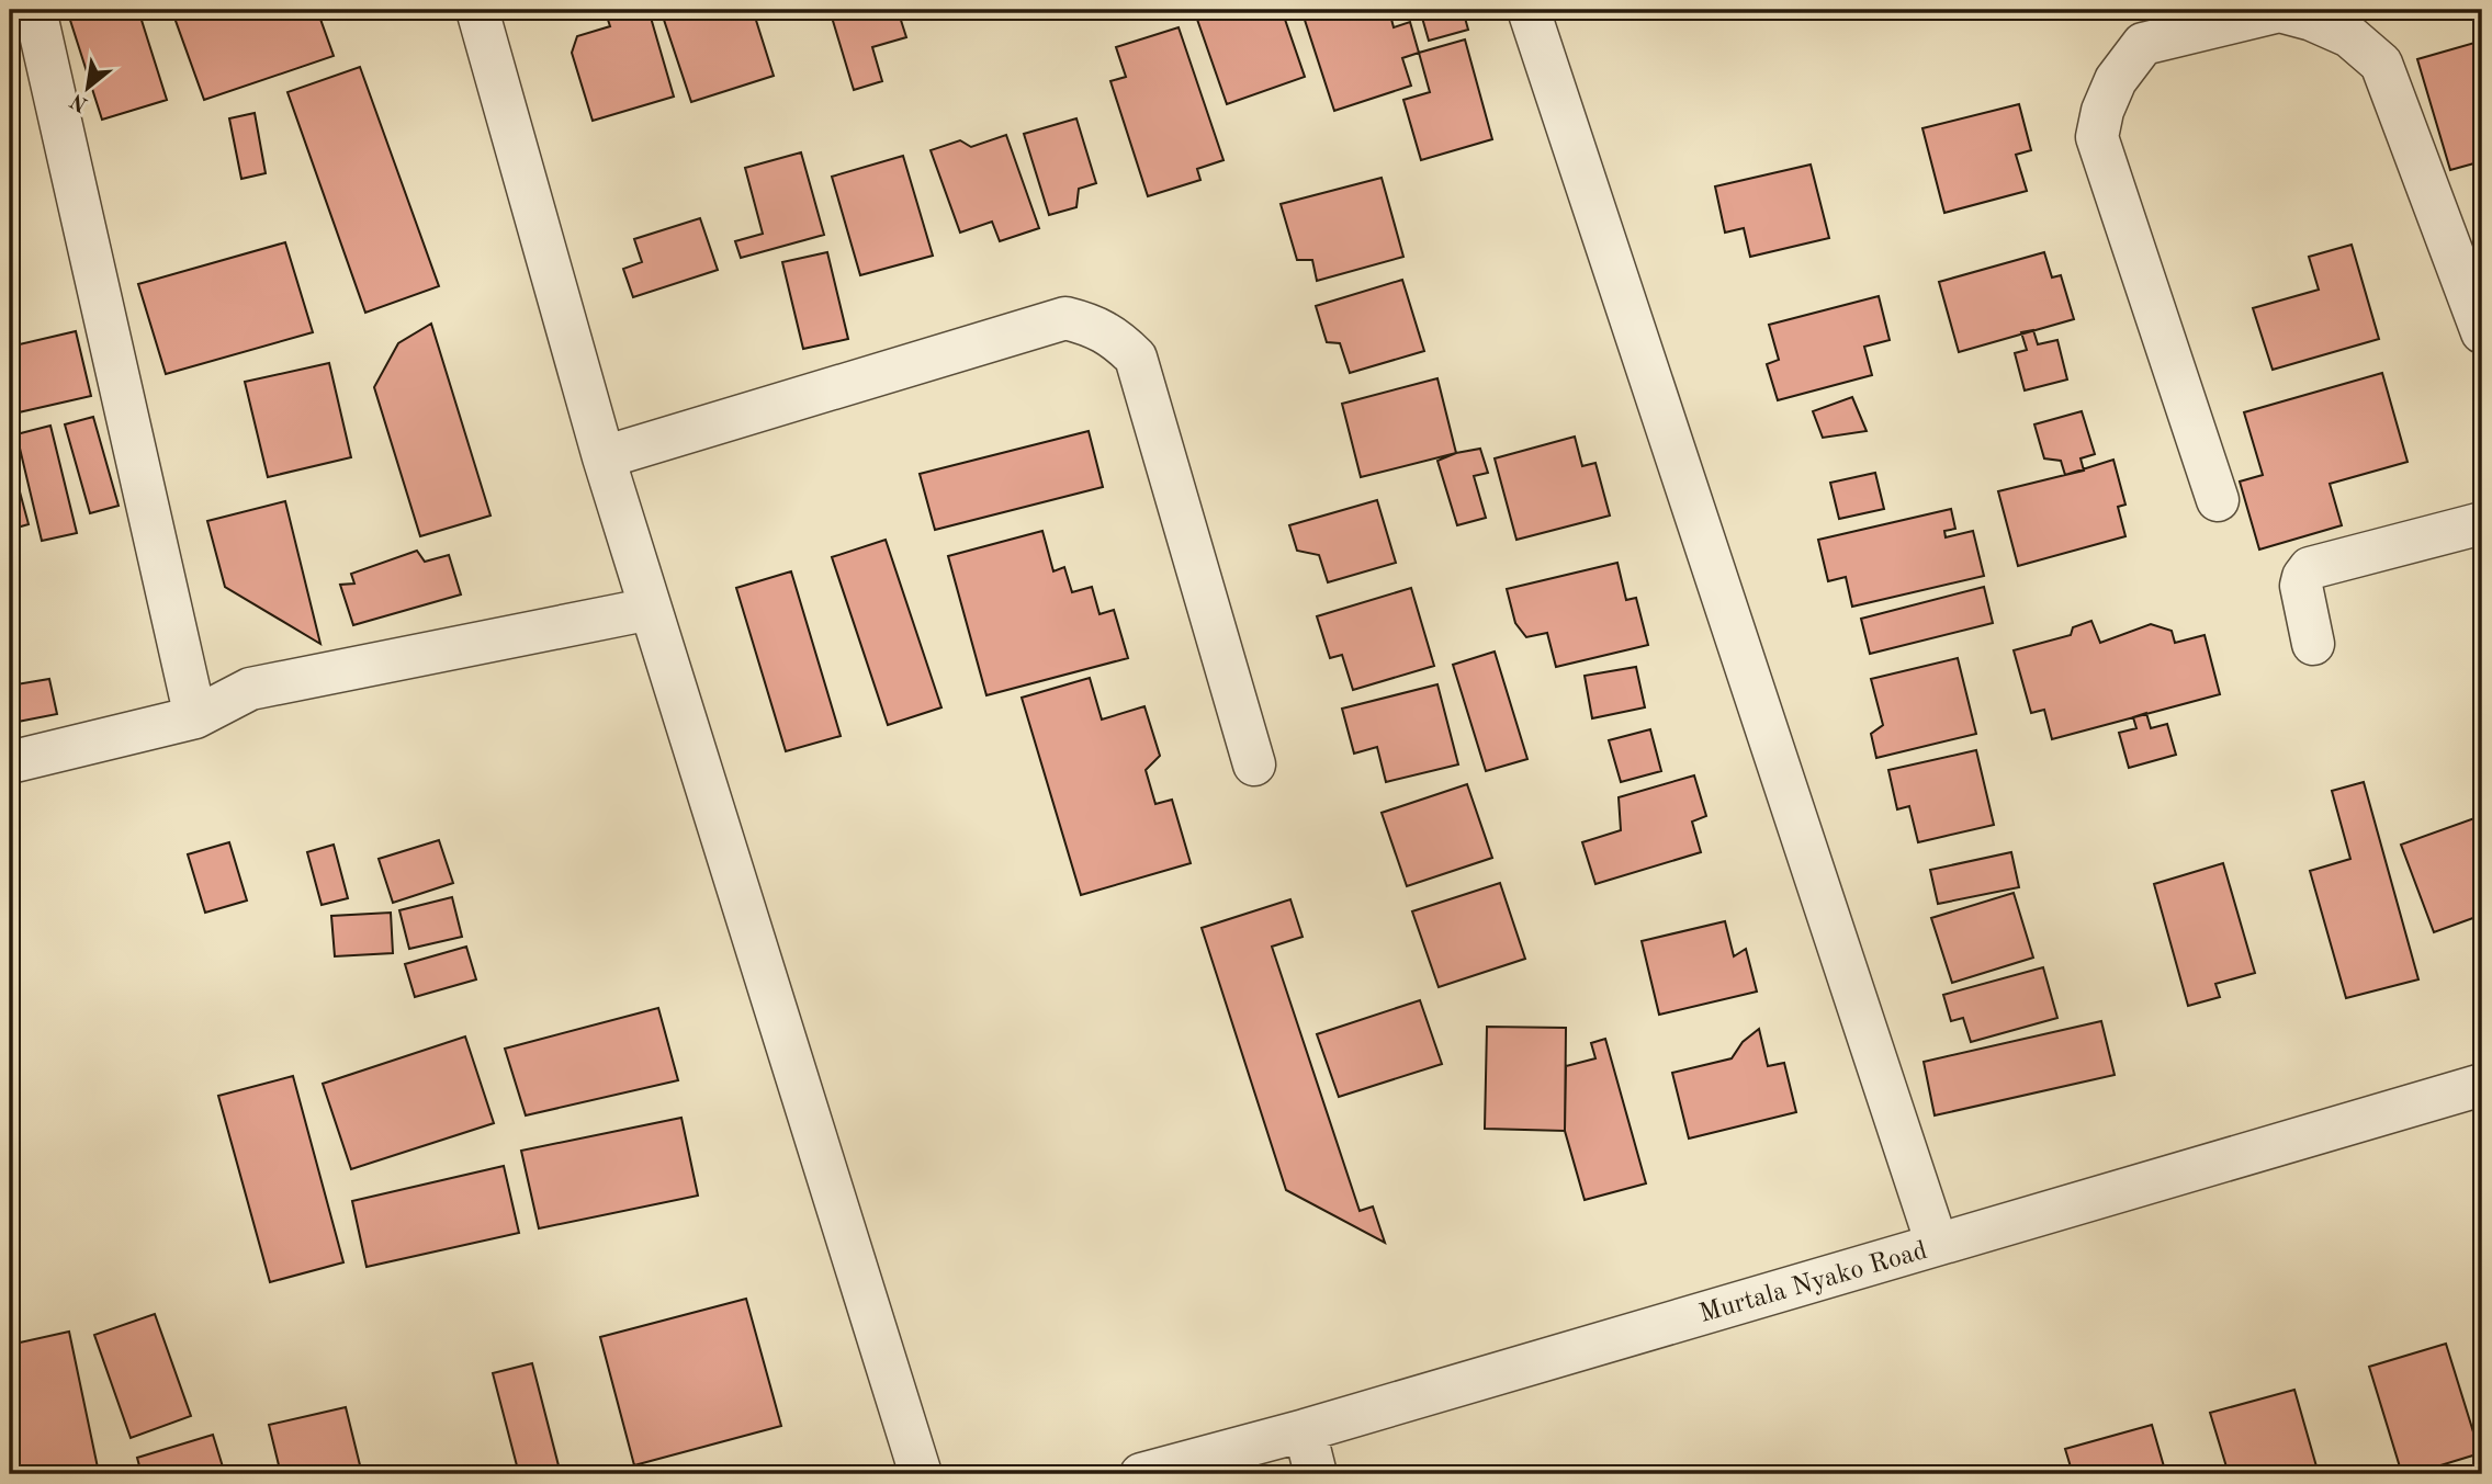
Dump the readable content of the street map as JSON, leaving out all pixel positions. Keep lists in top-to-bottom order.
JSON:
{
  "streets": {
    "street": ["Murtala Nyako Road"]
  },
  "north": "bottom left"
}
